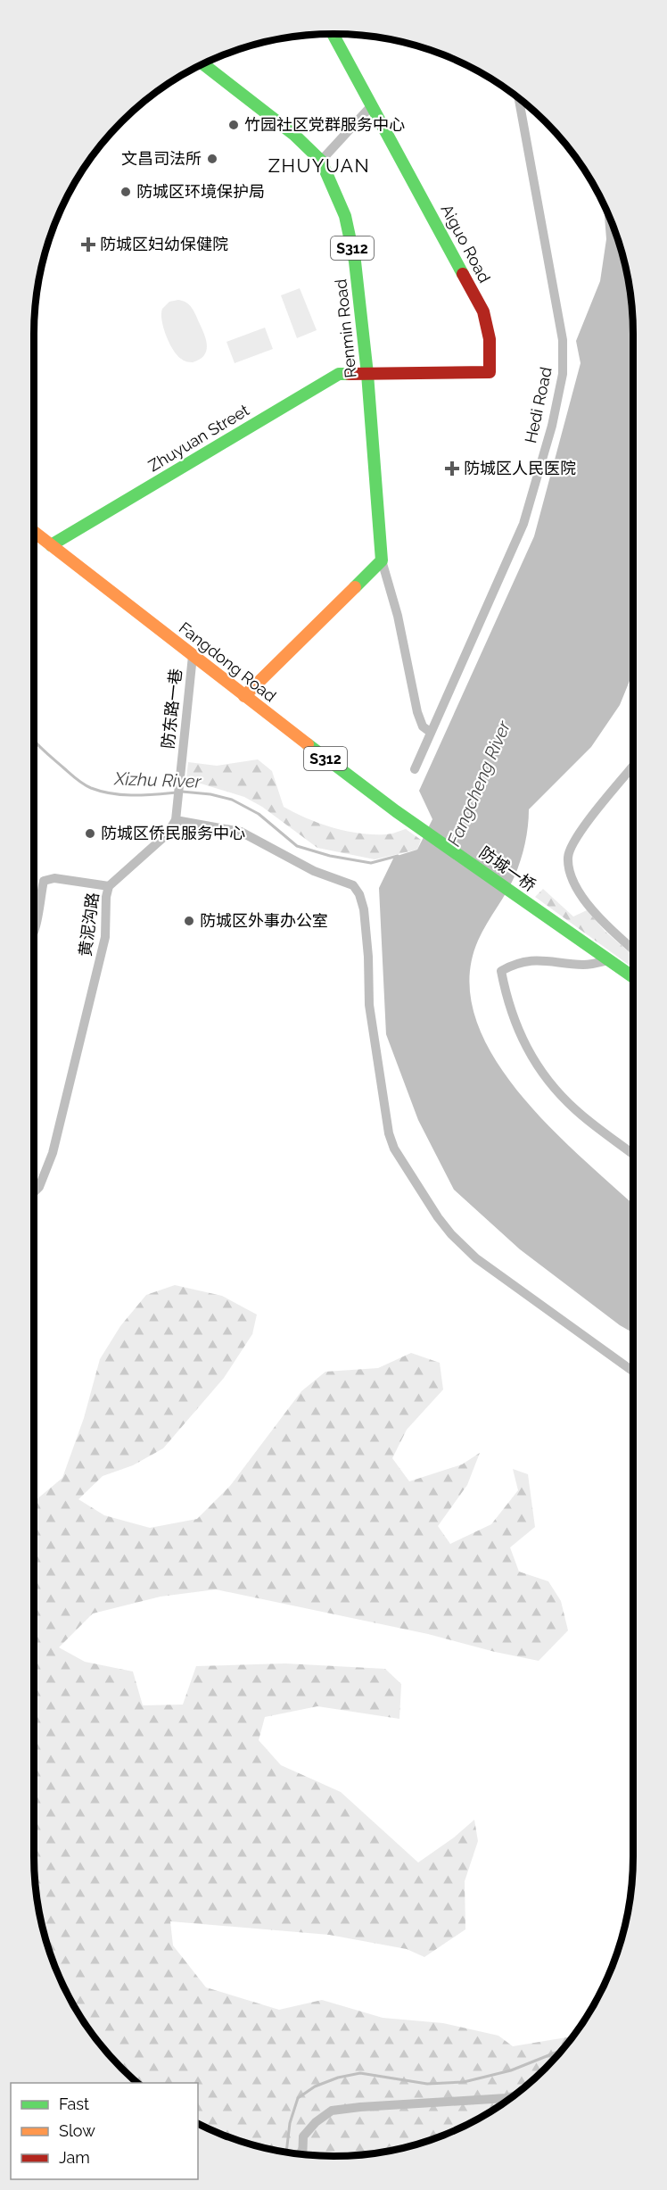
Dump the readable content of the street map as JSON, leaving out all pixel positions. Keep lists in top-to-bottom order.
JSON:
{
  "streets": {
    "main road": [
      "Aiguo Road",
      "S312",
      "Renmin Road",
      "Zhuyuan Street",
      "Fangdong Road",
      "防城一桥"
    ],
    "street": ["Hedi Road", "防东路一巷", "黄泥沟路"]
  },
  "crossings": [
    ["Aiguo Road", "Renmin Road"],
    ["Aiguo Road", "Zhuyuan Street"],
    ["S312", "防城一桥"],
    ["Renmin Road", "Hedi Road"],
    ["Renmin Road", "Zhuyuan Street"],
    ["Zhuyuan Street", "Fangdong Road"],
    ["Fangdong Road", "防东路一巷"],
    ["Fangdong Road", "防城一桥"],
    ["防东路一巷", "黄泥沟路"]
  ],
  "districts": ["ZHUYUAN"],
  "water": ["Xizhu River", "Fangcheng River"],
  "places": {
    "other": [
      "竹园社区党群服务中心",
      "文昌司法所",
      "防城区环境保护局",
      "防城区侨民服务中心",
      "防城区外事办公室"
    ],
    "health": ["防城区妇幼保健院", "防城区人民医院"]
  },
  "legend": ["Fast", "Slow", "Jam"]
}
